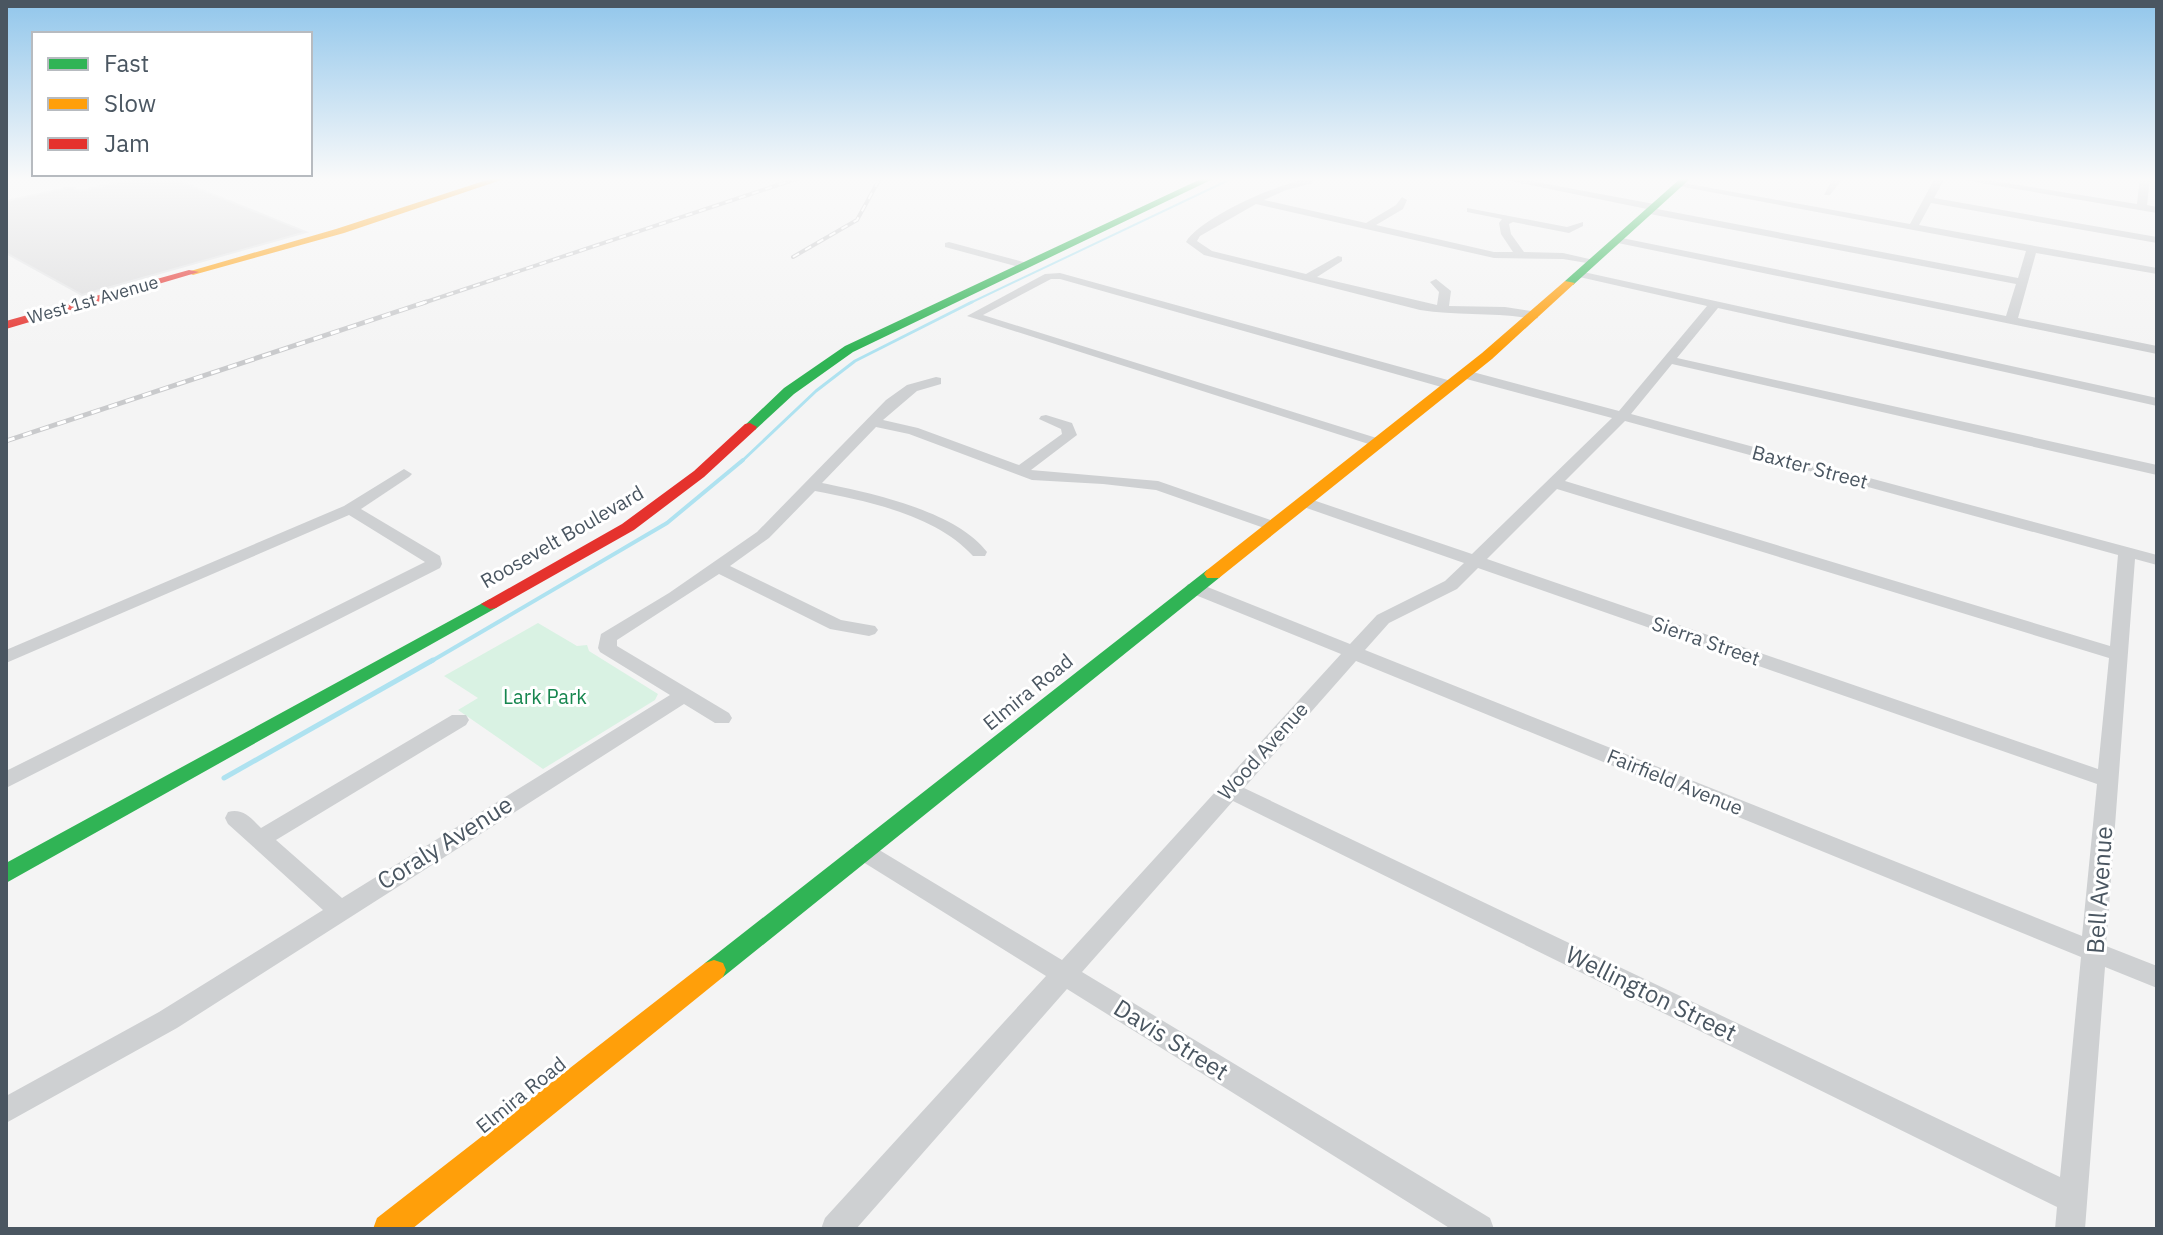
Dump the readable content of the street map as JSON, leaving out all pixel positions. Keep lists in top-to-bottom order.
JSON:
{
  "streets": {
    "street": [
      "West 1st Avenue",
      "Baxter Street",
      "Roosevelt Boulevard",
      "Sierra Street",
      "Elmira Road",
      "Wood Avenue",
      "Fairfield Avenue",
      "Coraly Avenue",
      "Bell Avenue",
      "Wellington Street",
      "Davis Street"
    ]
  },
  "crossings": [
    ["Baxter Street", "Elmira Road"],
    ["Baxter Street", "Wood Avenue"],
    ["Baxter Street", "Bell Avenue"],
    ["Sierra Street", "Elmira Road"],
    ["Sierra Street", "Wood Avenue"],
    ["Sierra Street", "Bell Avenue"],
    ["Elmira Road", "Fairfield Avenue"],
    ["Elmira Road", "Davis Street"],
    ["Wood Avenue", "Fairfield Avenue"],
    ["Wood Avenue", "Wellington Street"],
    ["Wood Avenue", "Davis Street"],
    ["Fairfield Avenue", "Bell Avenue"],
    ["Bell Avenue", "Wellington Street"]
  ],
  "parks": ["Lark Park"],
  "legend": ["Fast", "Slow", "Jam"]
}
